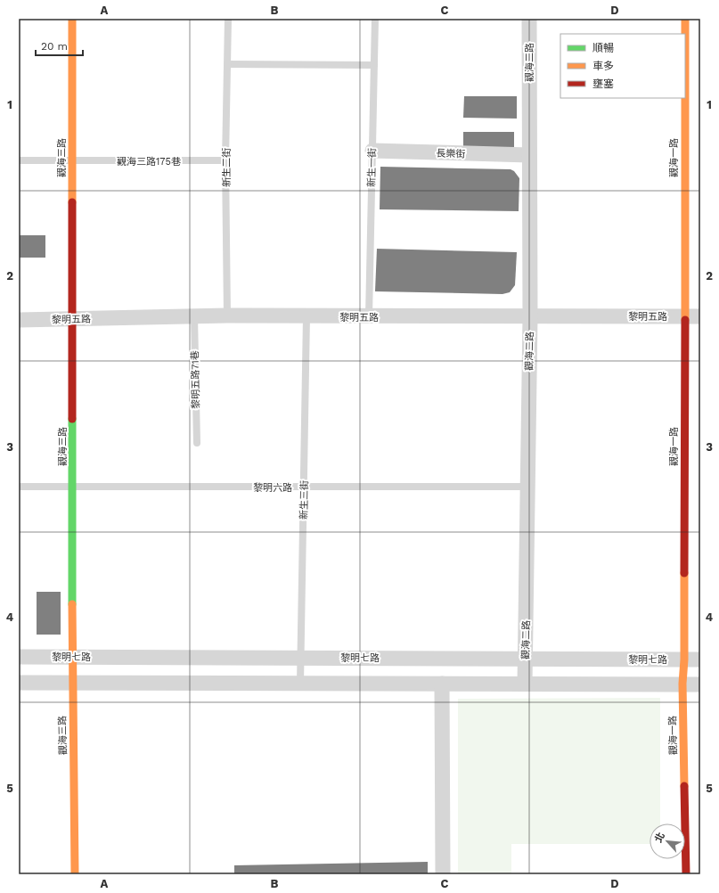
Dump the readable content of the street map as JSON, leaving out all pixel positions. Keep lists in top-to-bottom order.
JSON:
{
  "streets": {
    "street": [
      "觀海二路",
      "長樂街",
      "觀海三路",
      "觀海一路",
      "黎明五路",
      "黎明七路"
    ],
    "lane": [
      "觀海三路175巷",
      "新生二街",
      "新生一街",
      "黎明五路71巷",
      "黎明六路",
      "新生三街"
    ]
  },
  "crossings": [
    ["觀海二路", "長樂街"],
    ["觀海二路", "黎明五路"],
    ["觀海二路", "黎明六路"],
    ["觀海二路", "黎明七路"],
    ["長樂街", "新生一街"],
    ["觀海三路", "觀海三路175巷"],
    ["觀海三路", "黎明五路"],
    ["觀海三路", "黎明六路"],
    ["觀海三路", "黎明七路"],
    ["觀海一路", "黎明五路"],
    ["觀海一路", "黎明七路"],
    ["觀海三路175巷", "新生二街"],
    ["新生二街", "黎明五路"],
    ["新生一街", "黎明五路"],
    ["黎明五路", "黎明五路71巷"],
    ["黎明五路", "新生三街"],
    ["黎明六路", "新生三街"],
    ["新生三街", "黎明七路"]
  ],
  "legend": ["順暢", "車多", "壅塞"],
  "scale_bar": "20 m",
  "north": "top left",
  "grid": {
    "columns": [
      "A",
      "B",
      "C",
      "D"
    ],
    "rows": [
      "1",
      "2",
      "3",
      "4",
      "5"
    ]
  }
}
